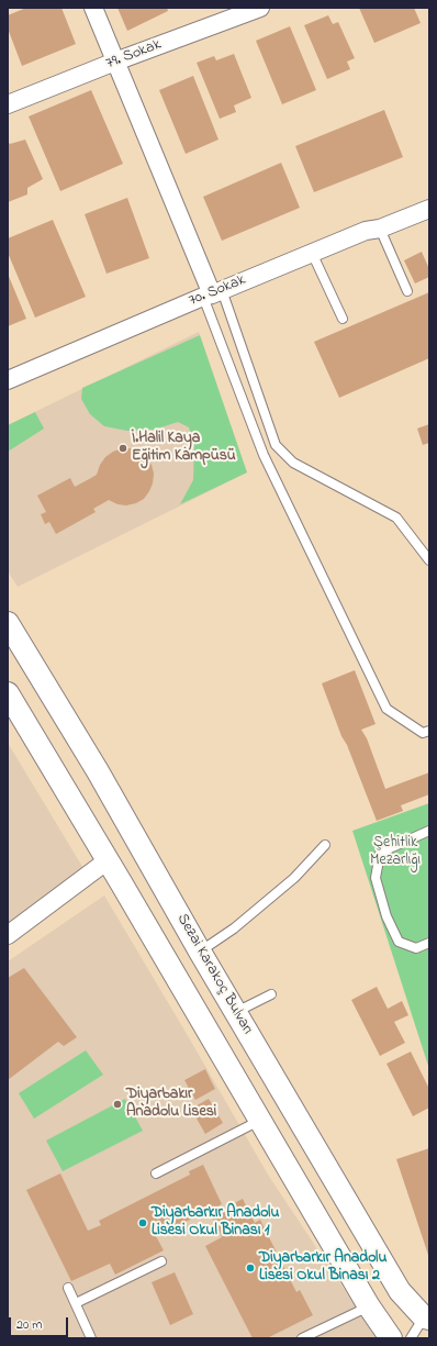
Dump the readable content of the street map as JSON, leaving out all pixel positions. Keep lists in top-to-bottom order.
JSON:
{
  "streets": {
    "street": ["79. Sokak", "70. Sokak", "Sezai Karakoç Bulvarı"]
  },
  "parks": ["Şehitlik Mezarlığı"],
  "places": [
    "İ.Halil Kaya Eğitim Kampüsü",
    "Diyarbakır Anadolu Lisesi",
    "Diyarbarkır Anadolu Lisesi Okul Binası 1",
    "Diyarbarkır Anadolu Lisesi Okul Binası 2"
  ],
  "scale_bar": "20 m"
}
